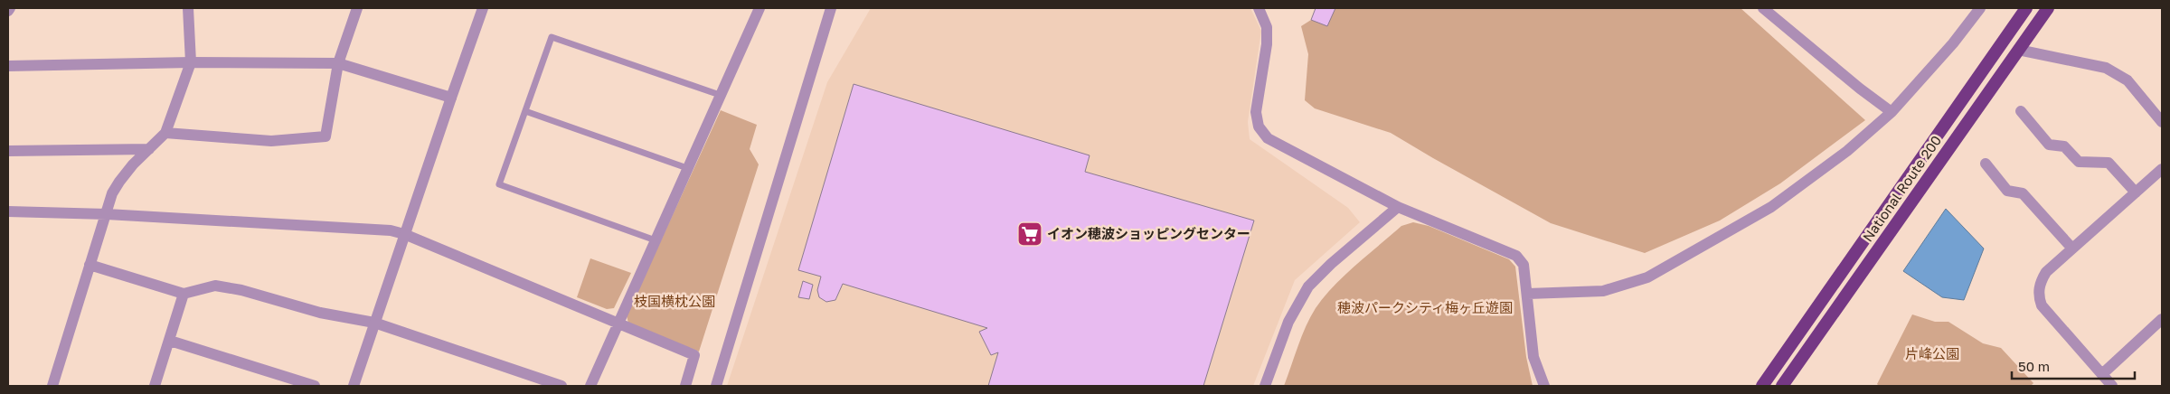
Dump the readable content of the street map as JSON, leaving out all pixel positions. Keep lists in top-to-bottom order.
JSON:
{
  "streets": {
    "highway": ["National Route 200"]
  },
  "parks": ["枝国横枕公園", "穂波パークシティ梅ヶ丘遊園", "片峰公園"],
  "places": {
    "supermarket": ["イオン穂波ショッピングセンター"]
  },
  "scale_bar": "50 m"
}
